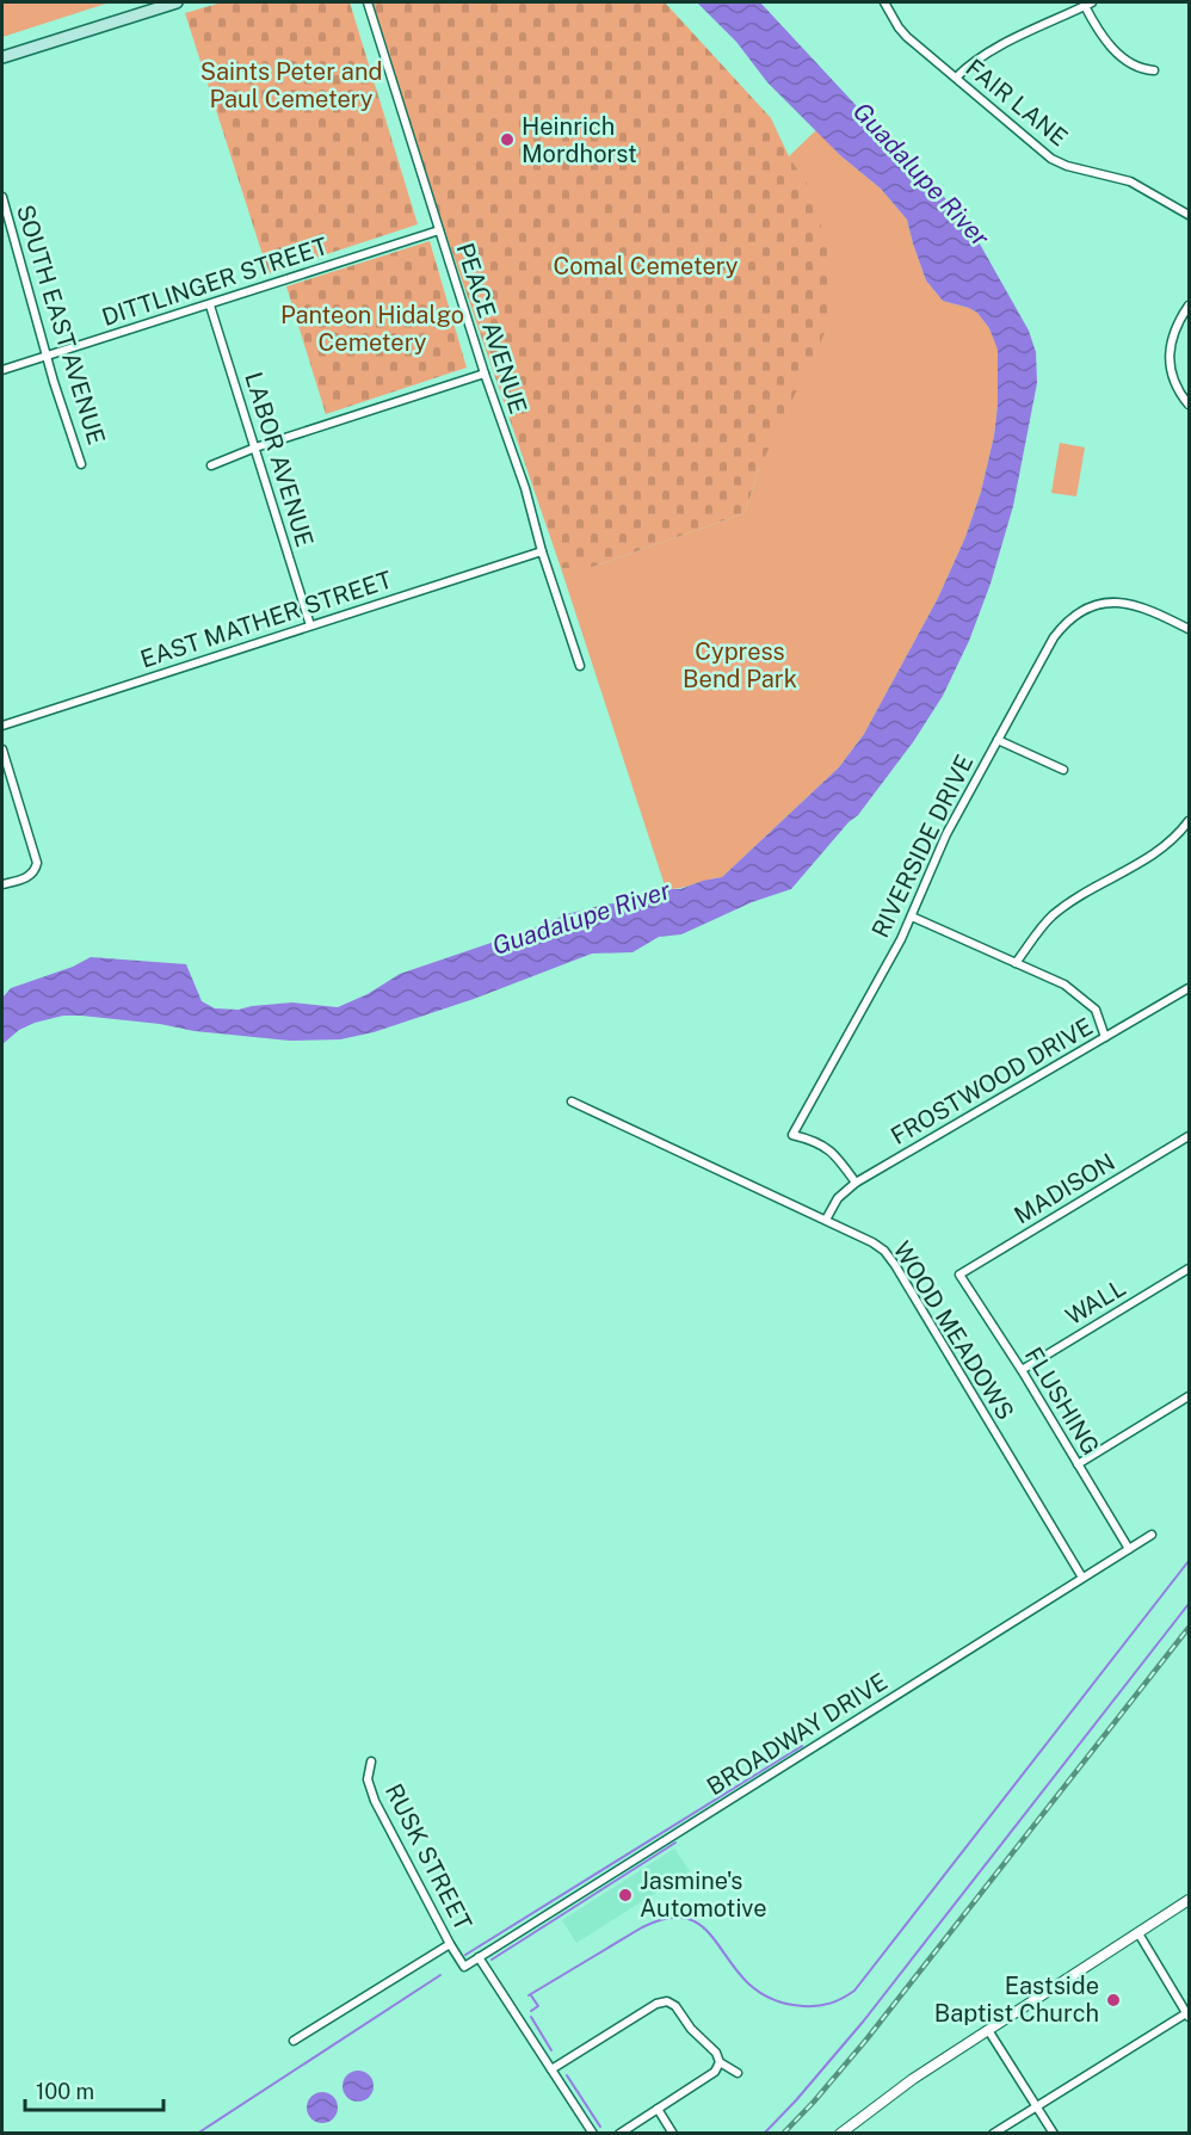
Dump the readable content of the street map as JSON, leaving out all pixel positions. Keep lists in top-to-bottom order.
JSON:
{
  "streets": {
    "street": [
      "FAIR LANE",
      "DITTLINGER STREET",
      "SOUTH EAST AVENUE",
      "PEACE AVENUE",
      "LABOR AVENUE",
      "EAST MATHER STREET",
      "RIVERSIDE DRIVE",
      "FROSTWOOD DRIVE",
      "MADISON",
      "WALL",
      "WOOD MEADOWS",
      "FLUSHING",
      "BROADWAY DRIVE",
      "RUSK STREET"
    ]
  },
  "crossings": [
    ["DITTLINGER STREET", "SOUTH EAST AVENUE"],
    ["DITTLINGER STREET", "PEACE AVENUE"],
    ["DITTLINGER STREET", "LABOR AVENUE"],
    ["PEACE AVENUE", "EAST MATHER STREET"],
    ["LABOR AVENUE", "EAST MATHER STREET"],
    ["RIVERSIDE DRIVE", "FROSTWOOD DRIVE"],
    ["FROSTWOOD DRIVE", "WOOD MEADOWS"],
    ["MADISON", "FLUSHING"],
    ["WALL", "FLUSHING"],
    ["WOOD MEADOWS", "BROADWAY DRIVE"],
    ["FLUSHING", "BROADWAY DRIVE"],
    ["BROADWAY DRIVE", "RUSK STREET"]
  ],
  "water": ["Guadalupe River"],
  "parks": [
    "Saints Peter and Paul Cemetery",
    "Comal Cemetery",
    "Panteon Hidalgo Cemetery",
    "Cypress Bend Park"
  ],
  "places": ["Heinrich Mordhorst", "Jasmine's Automotive", "Eastside Baptist Church"],
  "scale_bar": "100 m"
}
